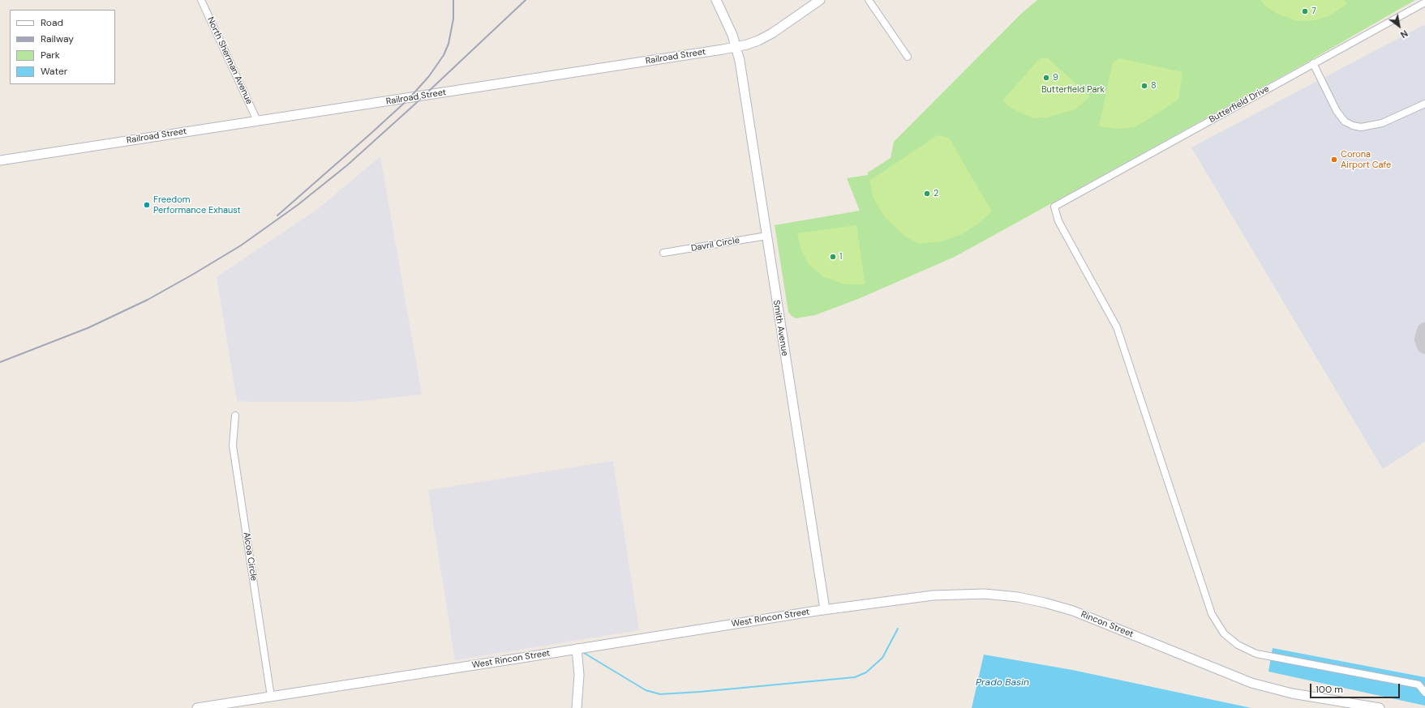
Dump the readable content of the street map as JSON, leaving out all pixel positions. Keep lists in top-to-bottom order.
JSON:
{
  "streets": {
    "main road": [
      "Railroad Street",
      "Smith Avenue",
      "West Rincon Street",
      "Rincon Street"
    ],
    "street": [
      "North Sherman Avenue",
      "Butterfield Drive",
      "Davril Circle",
      "Alcoa Circle"
    ]
  },
  "crossings": [
    ["Railroad Street", "North Sherman Avenue"],
    ["Railroad Street", "Smith Avenue"],
    ["Davril Circle", "Smith Avenue"],
    ["Smith Avenue", "West Rincon Street"],
    ["Smith Avenue", "Rincon Street"],
    ["Alcoa Circle", "West Rincon Street"],
    ["West Rincon Street", "Rincon Street"]
  ],
  "water": ["Prado Basin"],
  "parks": ["Butterfield Park"],
  "places": [
    "7",
    "9",
    "8",
    "Corona Airport Cafe",
    "2",
    "Freedom Performance Exhaust",
    "1"
  ],
  "legend": [
    "Road",
    "Railway",
    "Park",
    "Water"
  ],
  "scale_bar": "100 m",
  "north": "bottom right"
}
